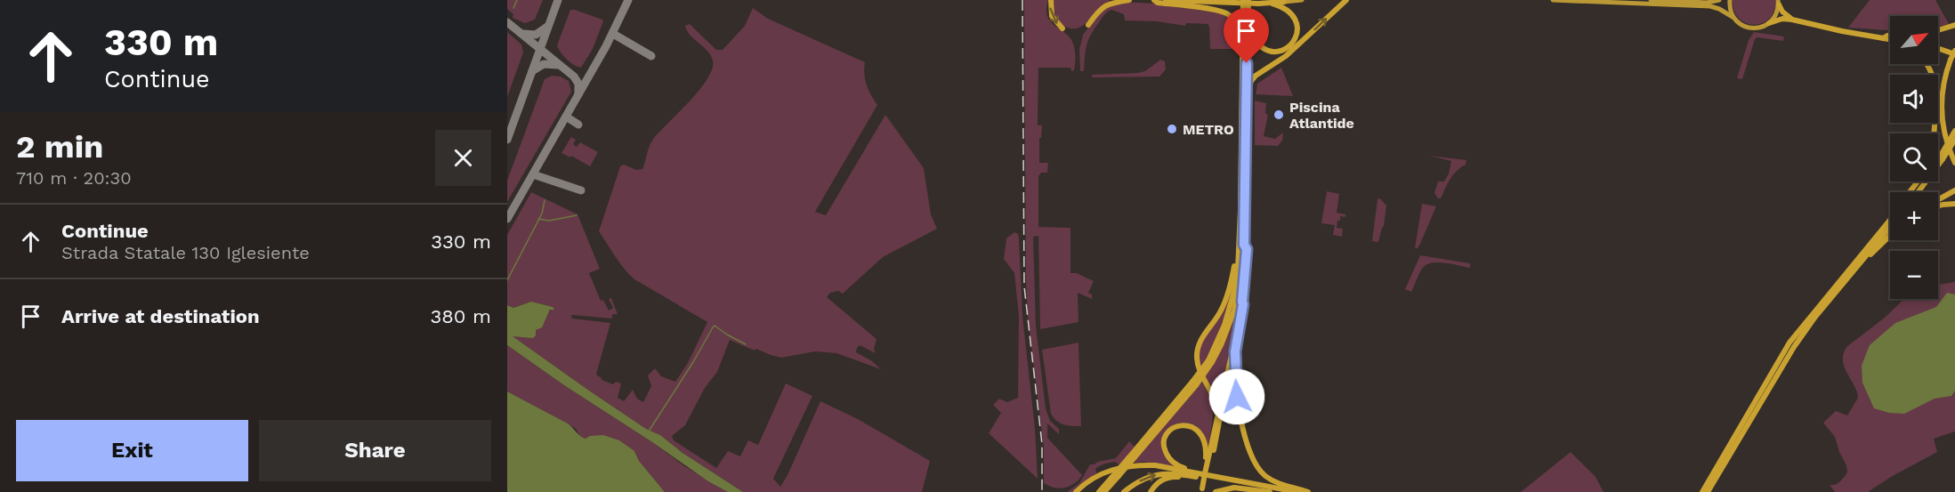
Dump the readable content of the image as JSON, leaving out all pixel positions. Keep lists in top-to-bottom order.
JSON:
{
  "places": ["Piscina Atlantide", "METRO"],
  "north": "top right",
  "page": {
    "turn": ["330 m", "Continue"],
    "map_buttons": ["+", "−"],
    "heading": ["2 min", "710 m · 20:30"],
    "list": [
      {
        "name": "Continue",
        "note": "Strada Statale 130 Iglesiente",
        "value": "330 m"
      },
      {
        "name": "Arrive at destination",
        "value": "380 m"
      }
    ],
    "buttons": ["Exit", "Share"]
  }
}
